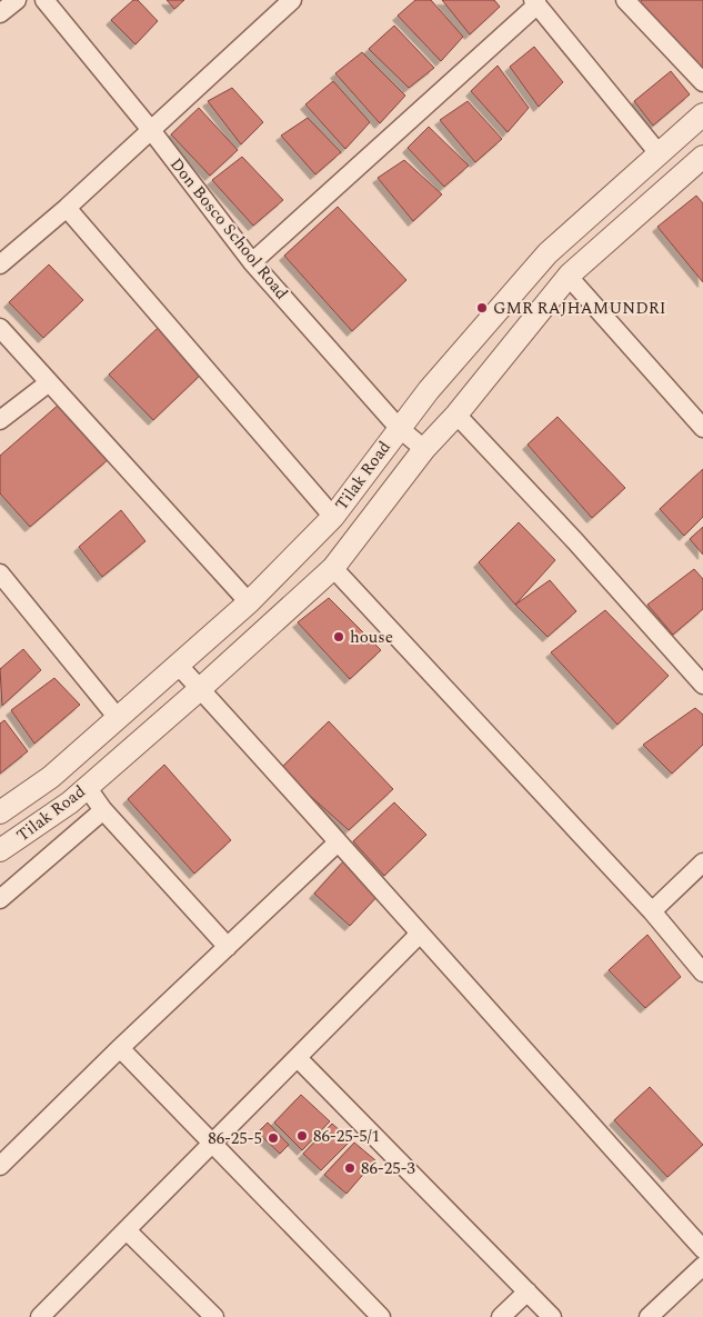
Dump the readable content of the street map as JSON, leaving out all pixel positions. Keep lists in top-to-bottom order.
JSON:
{
  "streets": {
    "street": ["Don Bosco School Road", "Tilak Road"]
  },
  "crossings": [
    ["Don Bosco School Road", "Tilak Road"]
  ],
  "places": [
    "GMR RAJHAMUNDRI",
    "house",
    "86-25-5/1",
    "86-25-5",
    "86-25-3"
  ]
}
